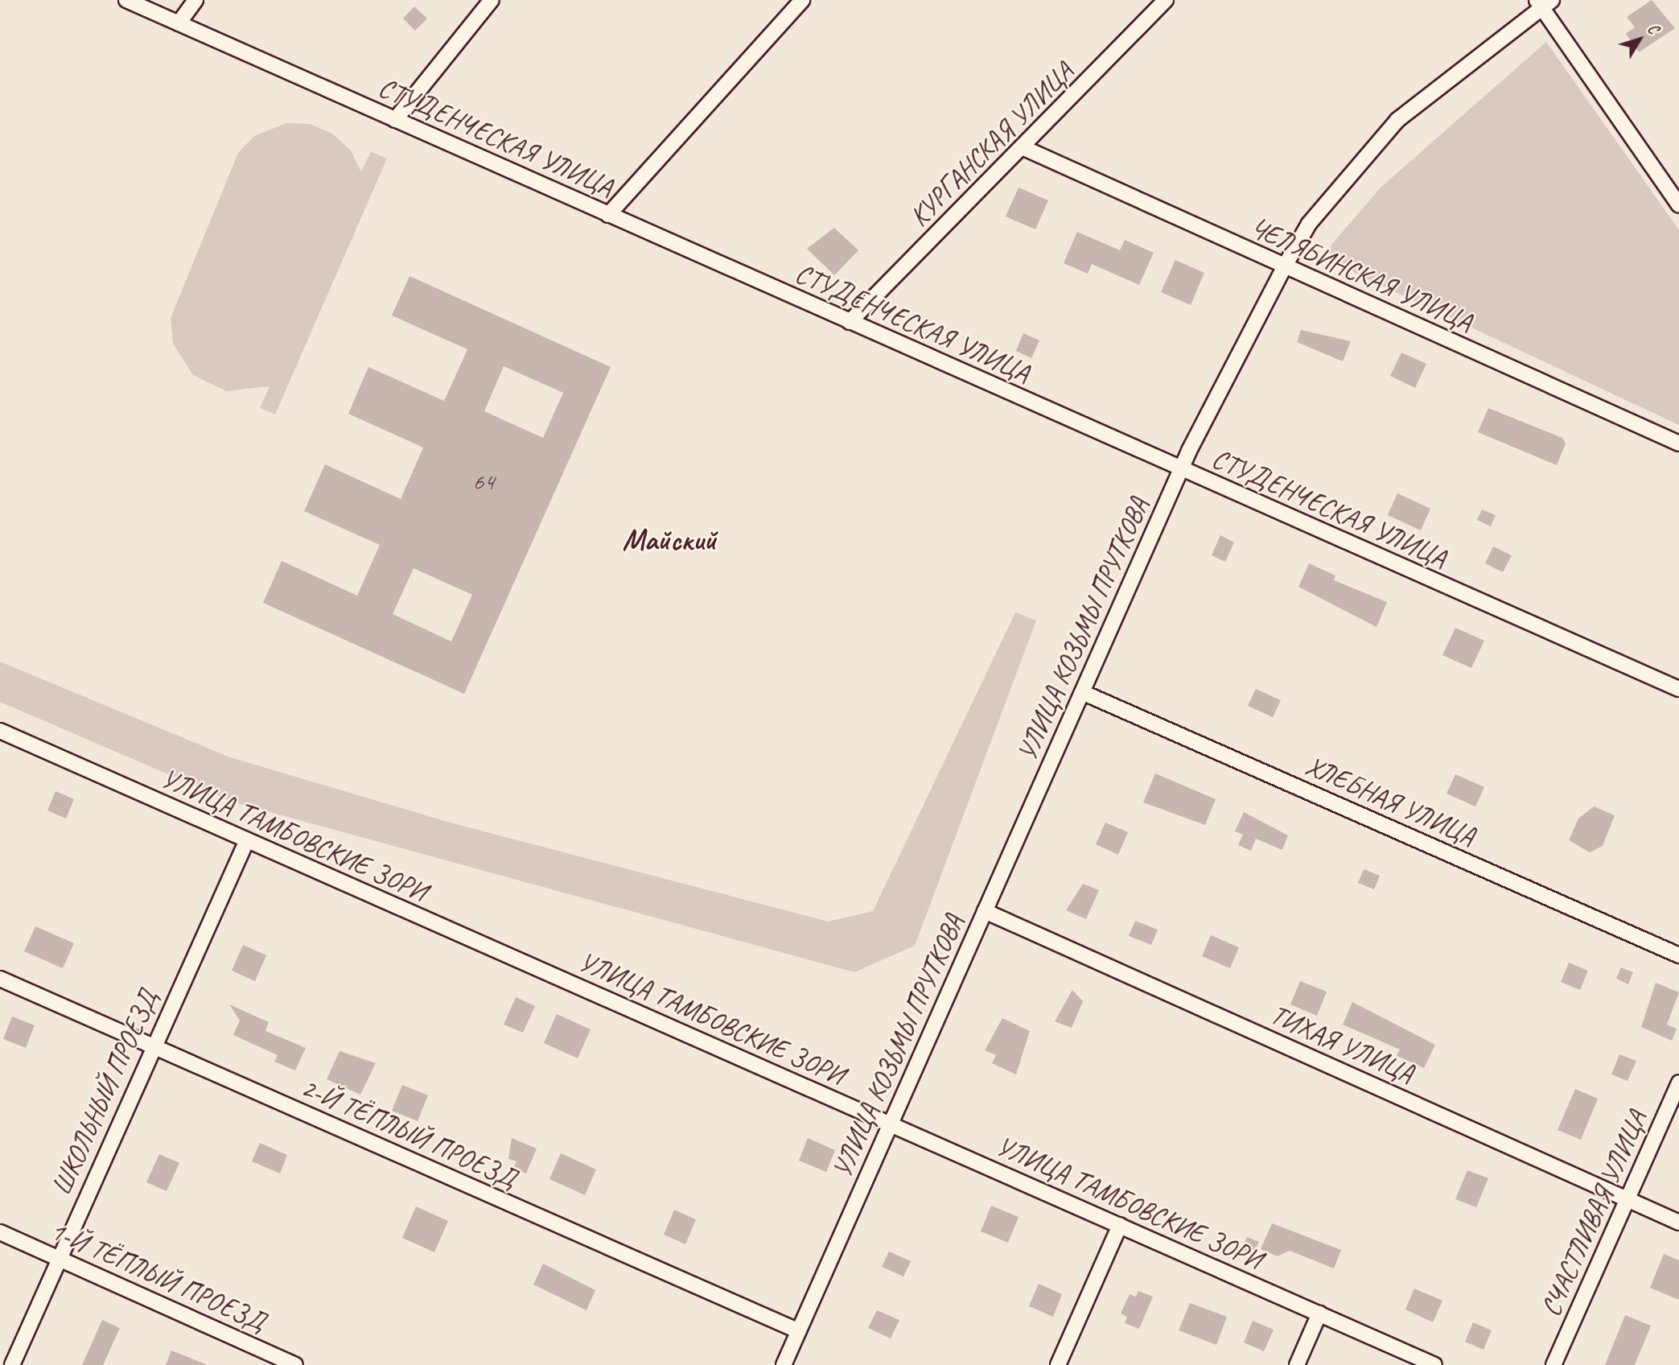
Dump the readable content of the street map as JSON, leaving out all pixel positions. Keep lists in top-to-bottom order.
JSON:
{
  "streets": {
    "street": [
      "СТУДЕНЧЕСКАЯ УЛИЦА",
      "КУРГАНСКАЯ УЛИЦА",
      "ЧЕЛЯБИНСКАЯ УЛИЦА",
      "УЛИЦА КОЗЬМЫ ПРУТКОВА",
      "ХЛЕБНАЯ УЛИЦА",
      "УЛИЦА ТАМБОВСКИЕ ЗОРИ",
      "ТИХАЯ УЛИЦА",
      "ШКОЛЬНЫЙ ПРОЕЗД",
      "2-Й ТЁПЛЫЙ ПРОЕЗД",
      "СЧАСТЛИВАЯ УЛИЦА",
      "1-Й ТЁПЛЫЙ ПРОЕЗД"
    ]
  },
  "crossings": [
    ["СТУДЕНЧЕСКАЯ УЛИЦА", "КУРГАНСКАЯ УЛИЦА"],
    ["СТУДЕНЧЕСКАЯ УЛИЦА", "УЛИЦА КОЗЬМЫ ПРУТКОВА"],
    ["КУРГАНСКАЯ УЛИЦА", "ЧЕЛЯБИНСКАЯ УЛИЦА"],
    ["ЧЕЛЯБИНСКАЯ УЛИЦА", "УЛИЦА КОЗЬМЫ ПРУТКОВА"],
    ["УЛИЦА КОЗЬМЫ ПРУТКОВА", "ХЛЕБНАЯ УЛИЦА"],
    ["УЛИЦА КОЗЬМЫ ПРУТКОВА", "УЛИЦА ТАМБОВСКИЕ ЗОРИ"],
    ["УЛИЦА КОЗЬМЫ ПРУТКОВА", "ТИХАЯ УЛИЦА"],
    ["УЛИЦА КОЗЬМЫ ПРУТКОВА", "2-Й ТЁПЛЫЙ ПРОЕЗД"],
    ["УЛИЦА ТАМБОВСКИЕ ЗОРИ", "ШКОЛЬНЫЙ ПРОЕЗД"],
    ["ТИХАЯ УЛИЦА", "СЧАСТЛИВАЯ УЛИЦА"],
    ["ШКОЛЬНЫЙ ПРОЕЗД", "2-Й ТЁПЛЫЙ ПРОЕЗД"],
    ["ШКОЛЬНЫЙ ПРОЕЗД", "1-Й ТЁПЛЫЙ ПРОЕЗД"]
  ],
  "districts": ["Майский"],
  "house_numbers": ["64"],
  "north": "top right"
}
